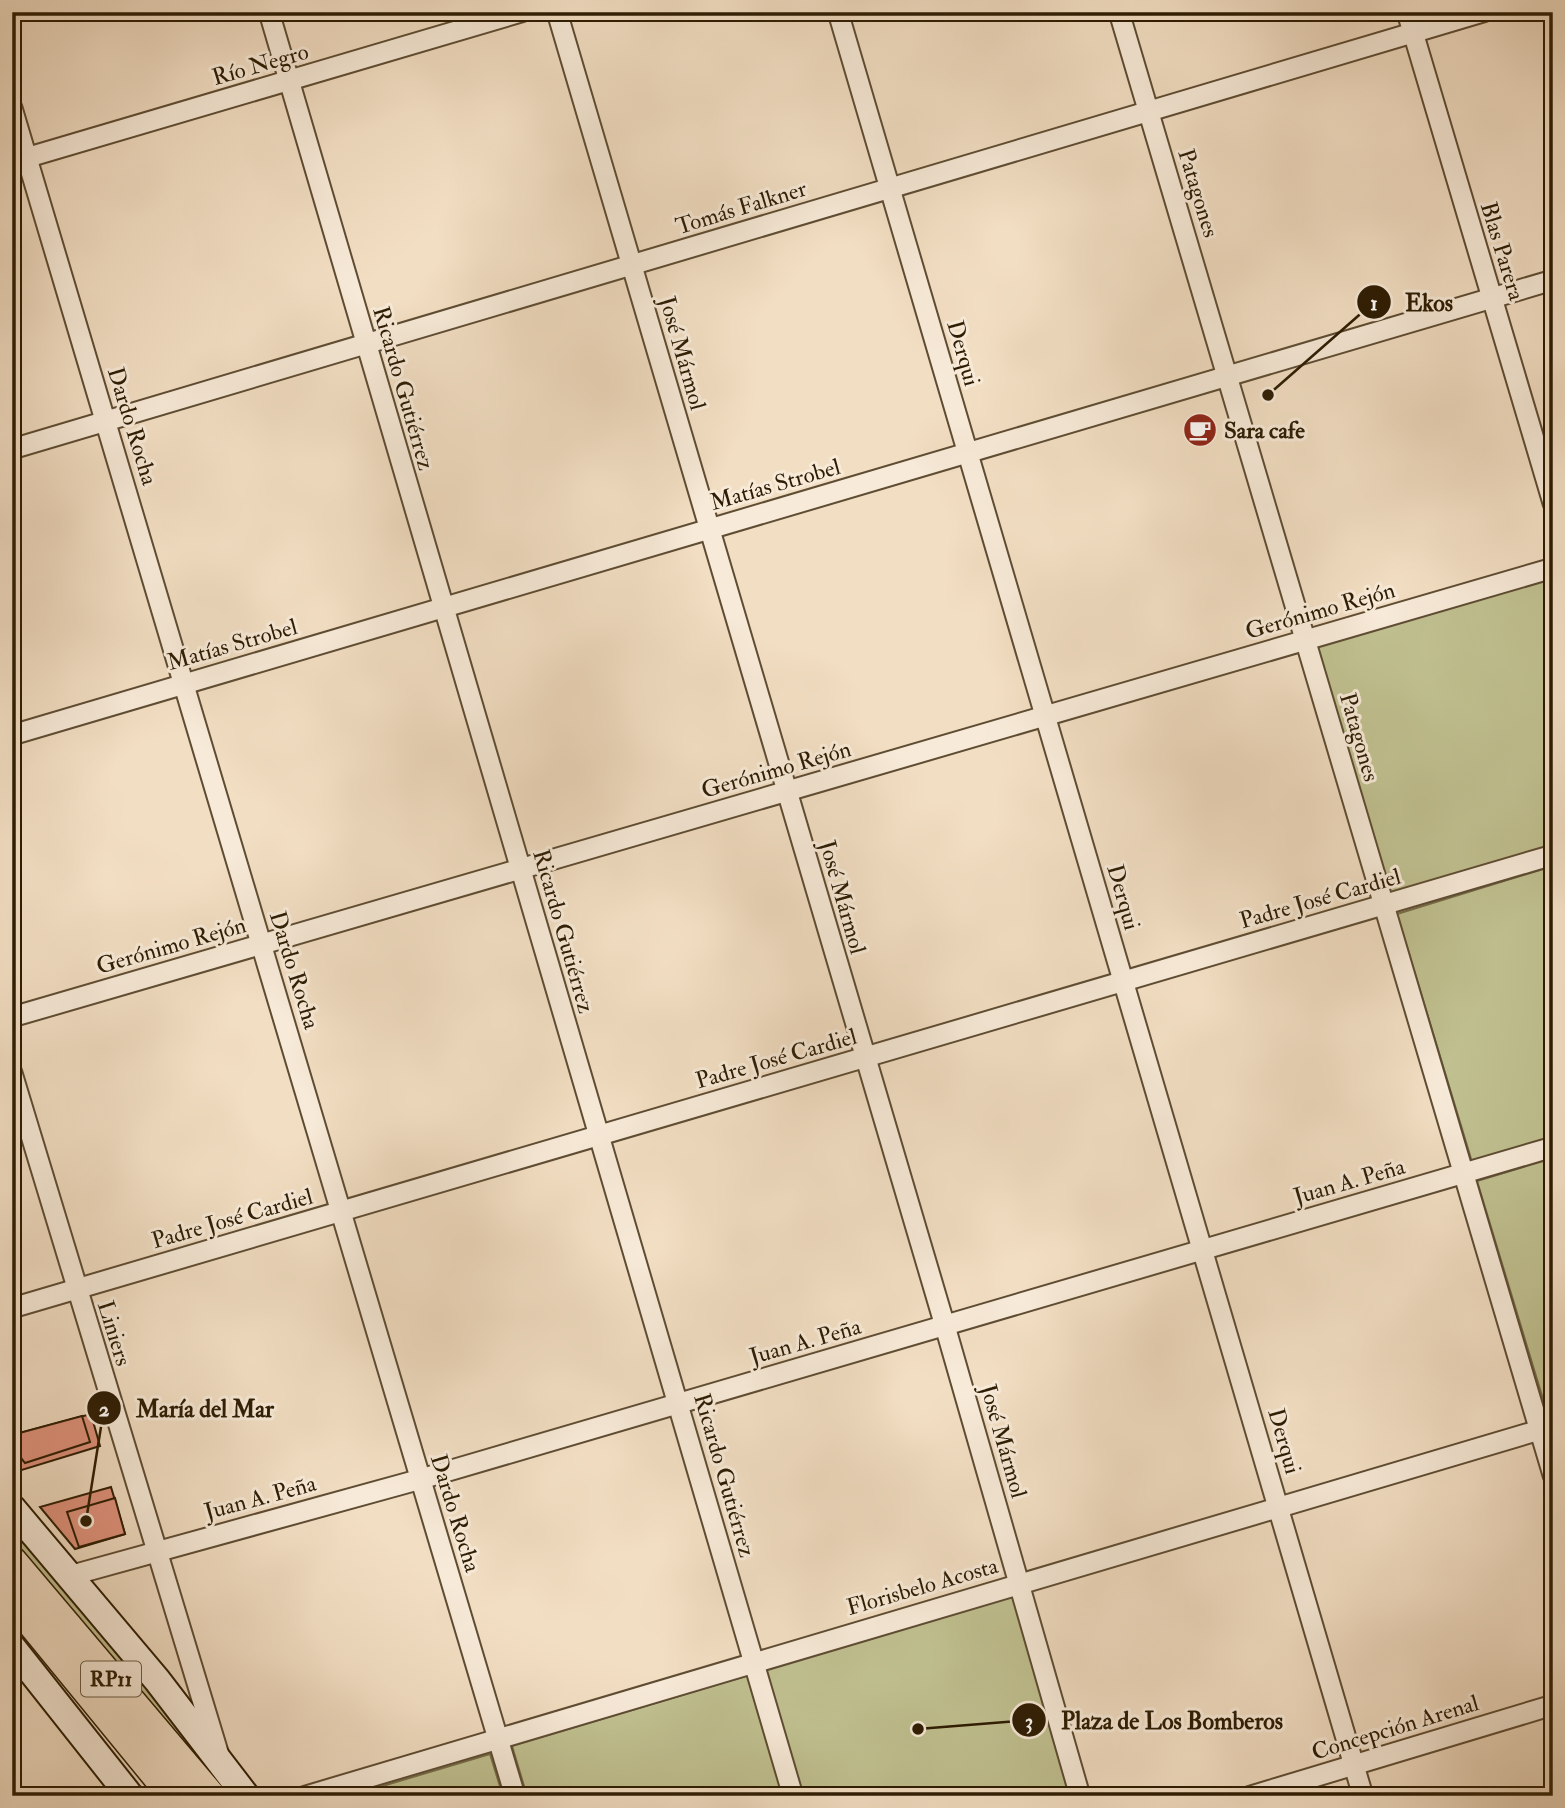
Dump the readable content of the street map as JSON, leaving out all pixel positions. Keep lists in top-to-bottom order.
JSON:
{
  "streets": {
    "main road": ["RP11"],
    "street": [
      "Río Negro",
      "Patagones",
      "Tomás Falkner",
      "Blas Parera",
      "José Mármol",
      "Derqui",
      "Ricardo Gutiérrez",
      "Dardo Rocha",
      "Matías Strobel",
      "Gerónimo Rejón",
      "Padre José Cardiel",
      "Juan A. Peña",
      "Liniers",
      "Florisbelo Acosta",
      "Concepción Arenal"
    ]
  },
  "crossings": [
    ["Río Negro", "Ricardo Gutiérrez"],
    ["Río Negro", "Dardo Rocha"],
    ["Patagones", "Tomás Falkner"],
    ["Patagones", "Matías Strobel"],
    ["Patagones", "Gerónimo Rejón"],
    ["Patagones", "Padre José Cardiel"],
    ["Patagones", "Juan A. Peña"],
    ["Patagones", "Florisbelo Acosta"],
    ["Tomás Falkner", "Blas Parera"],
    ["Tomás Falkner", "José Mármol"],
    ["Tomás Falkner", "Derqui"],
    ["Tomás Falkner", "Ricardo Gutiérrez"],
    ["Tomás Falkner", "Dardo Rocha"],
    ["Blas Parera", "Matías Strobel"],
    ["José Mármol", "Matías Strobel"],
    ["José Mármol", "Gerónimo Rejón"],
    ["José Mármol", "Padre José Cardiel"],
    ["José Mármol", "Juan A. Peña"],
    ["José Mármol", "Florisbelo Acosta"],
    ["Derqui", "Matías Strobel"],
    ["Derqui", "Gerónimo Rejón"],
    ["Derqui", "Padre José Cardiel"],
    ["Derqui", "Juan A. Peña"],
    ["Derqui", "Florisbelo Acosta"],
    ["Derqui", "Concepción Arenal"],
    ["Ricardo Gutiérrez", "Matías Strobel"],
    ["Ricardo Gutiérrez", "Gerónimo Rejón"],
    ["Ricardo Gutiérrez", "Padre José Cardiel"],
    ["Ricardo Gutiérrez", "Juan A. Peña"],
    ["Ricardo Gutiérrez", "Florisbelo Acosta"],
    ["Dardo Rocha", "Matías Strobel"],
    ["Dardo Rocha", "Gerónimo Rejón"],
    ["Dardo Rocha", "Padre José Cardiel"],
    ["Dardo Rocha", "Juan A. Peña"],
    ["Dardo Rocha", "Florisbelo Acosta"],
    ["Padre José Cardiel", "Liniers"],
    ["Juan A. Peña", "Liniers"]
  ],
  "places": {
    "other": ["Ekos", "María del Mar", "Plaza de Los Bomberos"],
    "cafe": ["Sara cafe"]
  }
}
